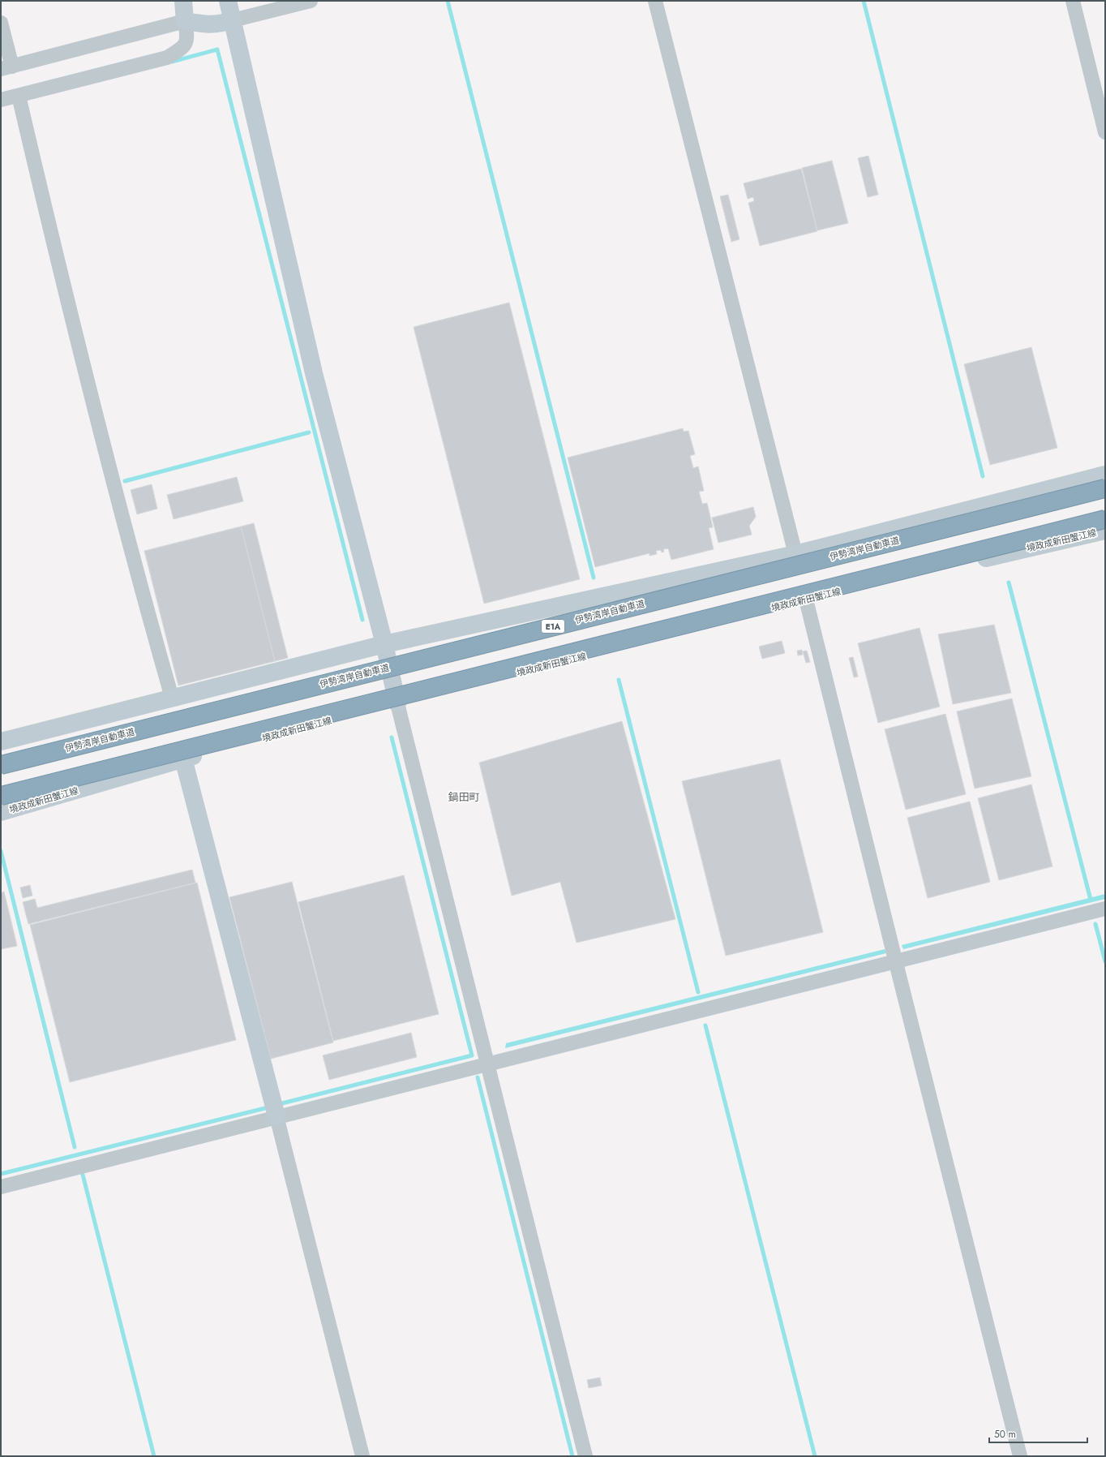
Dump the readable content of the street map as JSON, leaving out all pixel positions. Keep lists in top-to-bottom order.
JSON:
{
  "streets": {
    "highway": ["伊勢湾岸自動車道", "E1A"],
    "main road": ["境政成新田蟹江線"]
  },
  "districts": ["鍋田町"],
  "scale_bar": "50 m"
}
